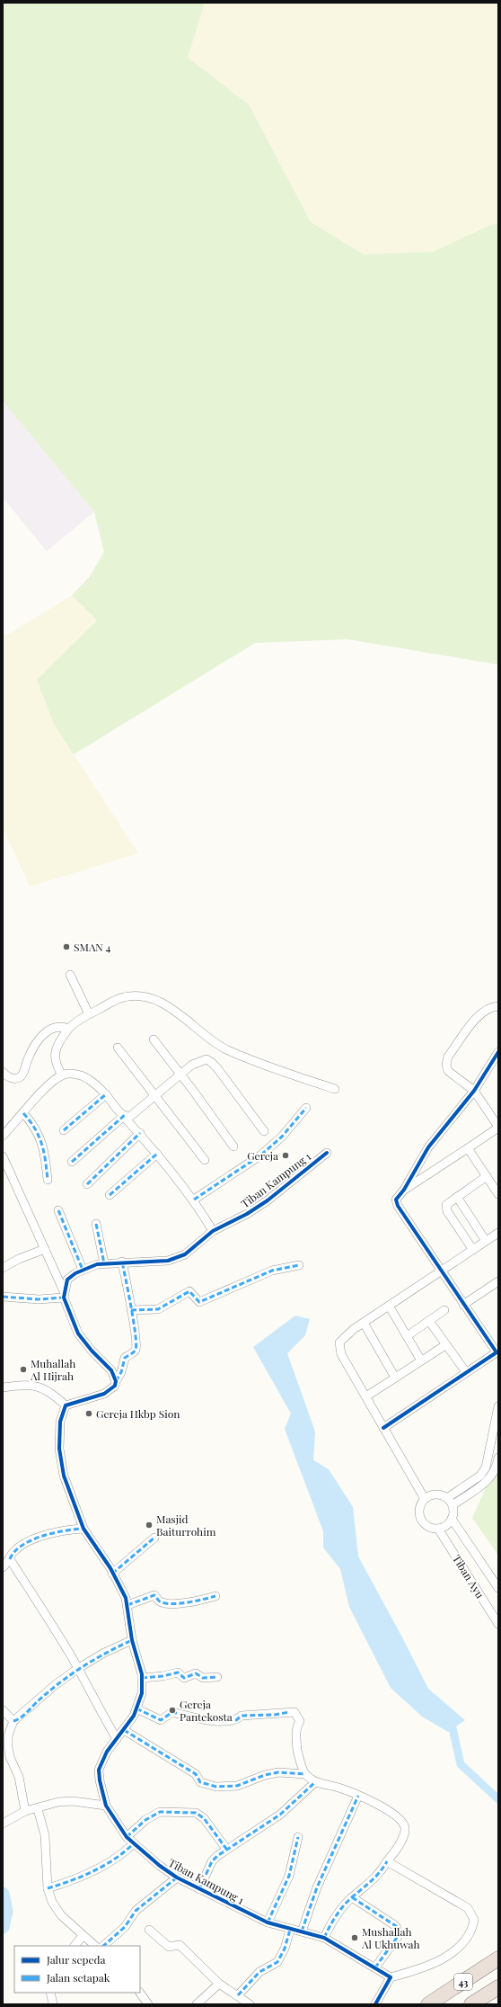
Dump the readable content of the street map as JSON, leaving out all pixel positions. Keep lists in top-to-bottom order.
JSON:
{
  "streets": {
    "highway": ["43"],
    "street": ["Tiban Kampung 1", "Tiban Ayu"]
  },
  "places": [
    "SMAN 4",
    "Gereja",
    "Muhallah Al Hijrah",
    "Gereja Hkbp Sion",
    "Masjid Baiturrohim",
    "Gereja Pantekosta",
    "Mushallah Al Ukhuwah"
  ],
  "legend": ["Jalur sepeda", "Jalan setapak"]
}
